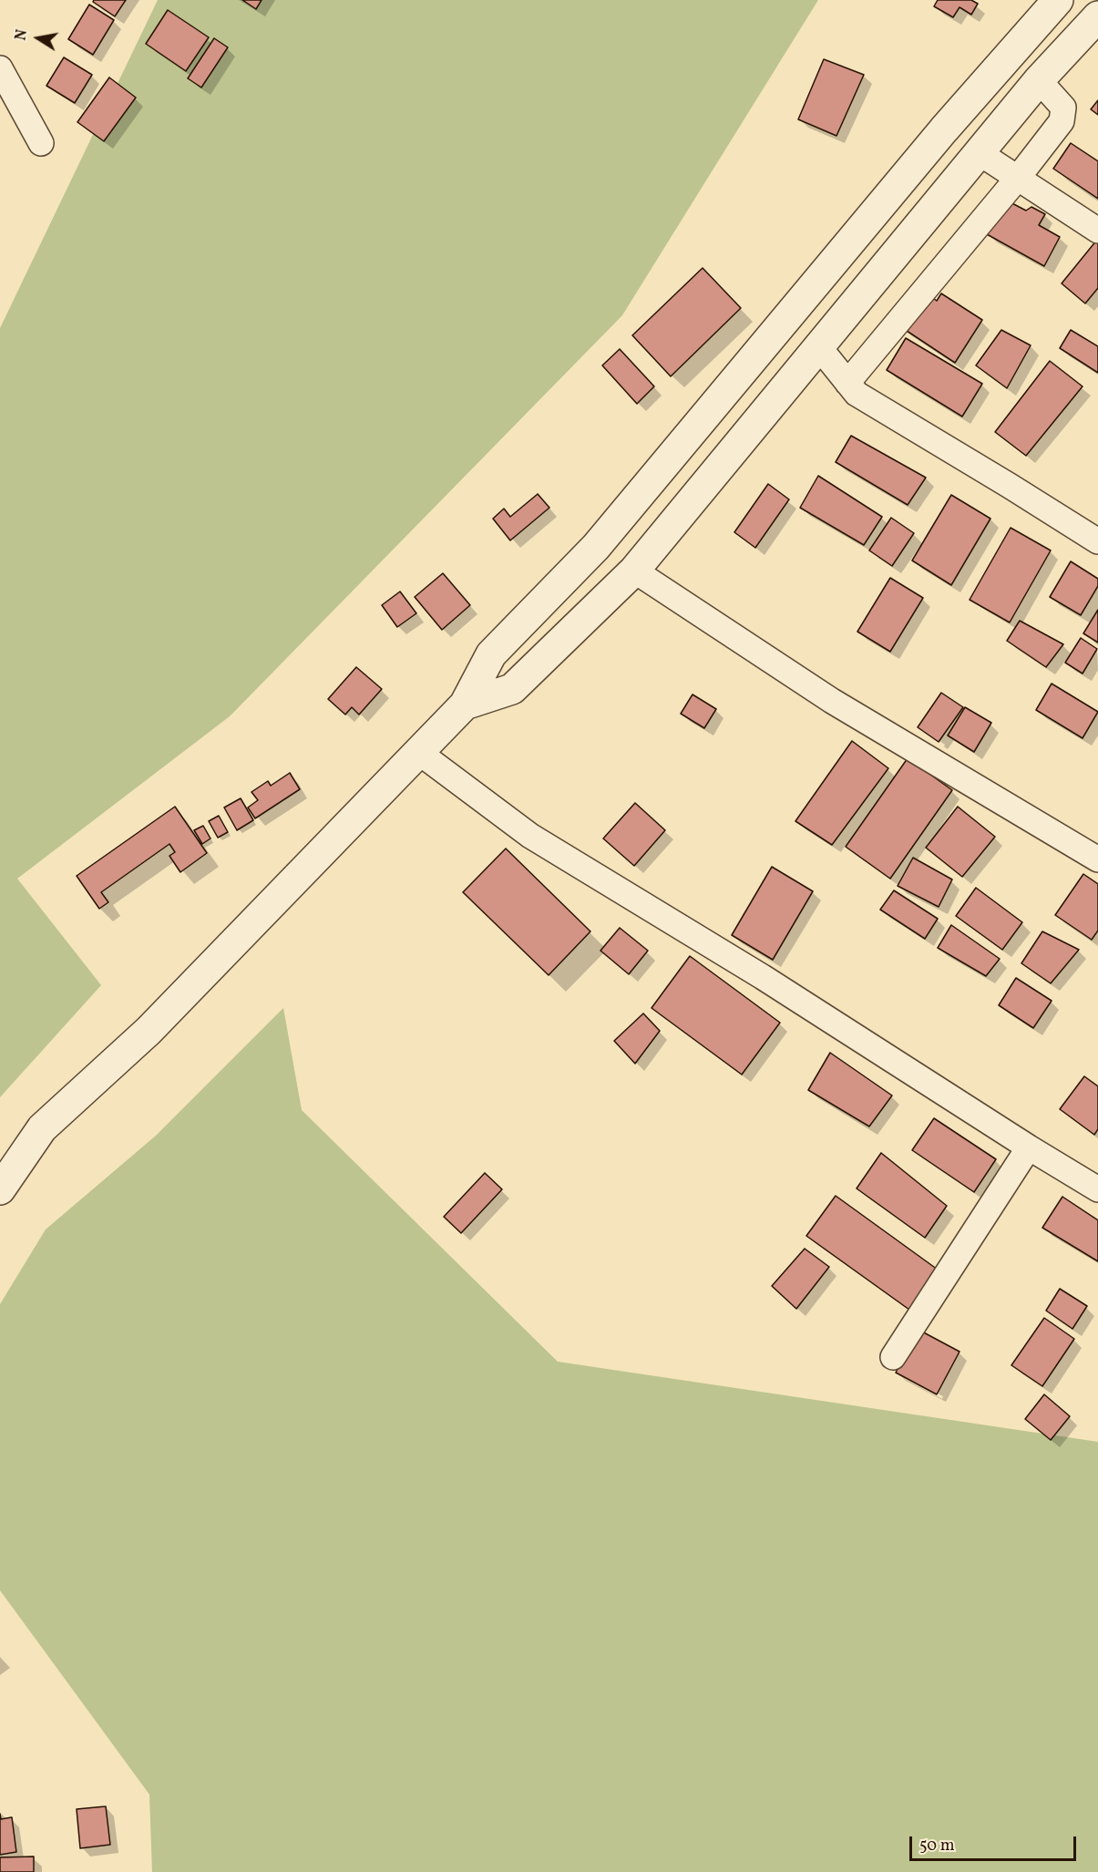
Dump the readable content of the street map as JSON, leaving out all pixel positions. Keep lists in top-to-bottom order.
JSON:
{
  "scale_bar": "50 m",
  "north": "left"
}
